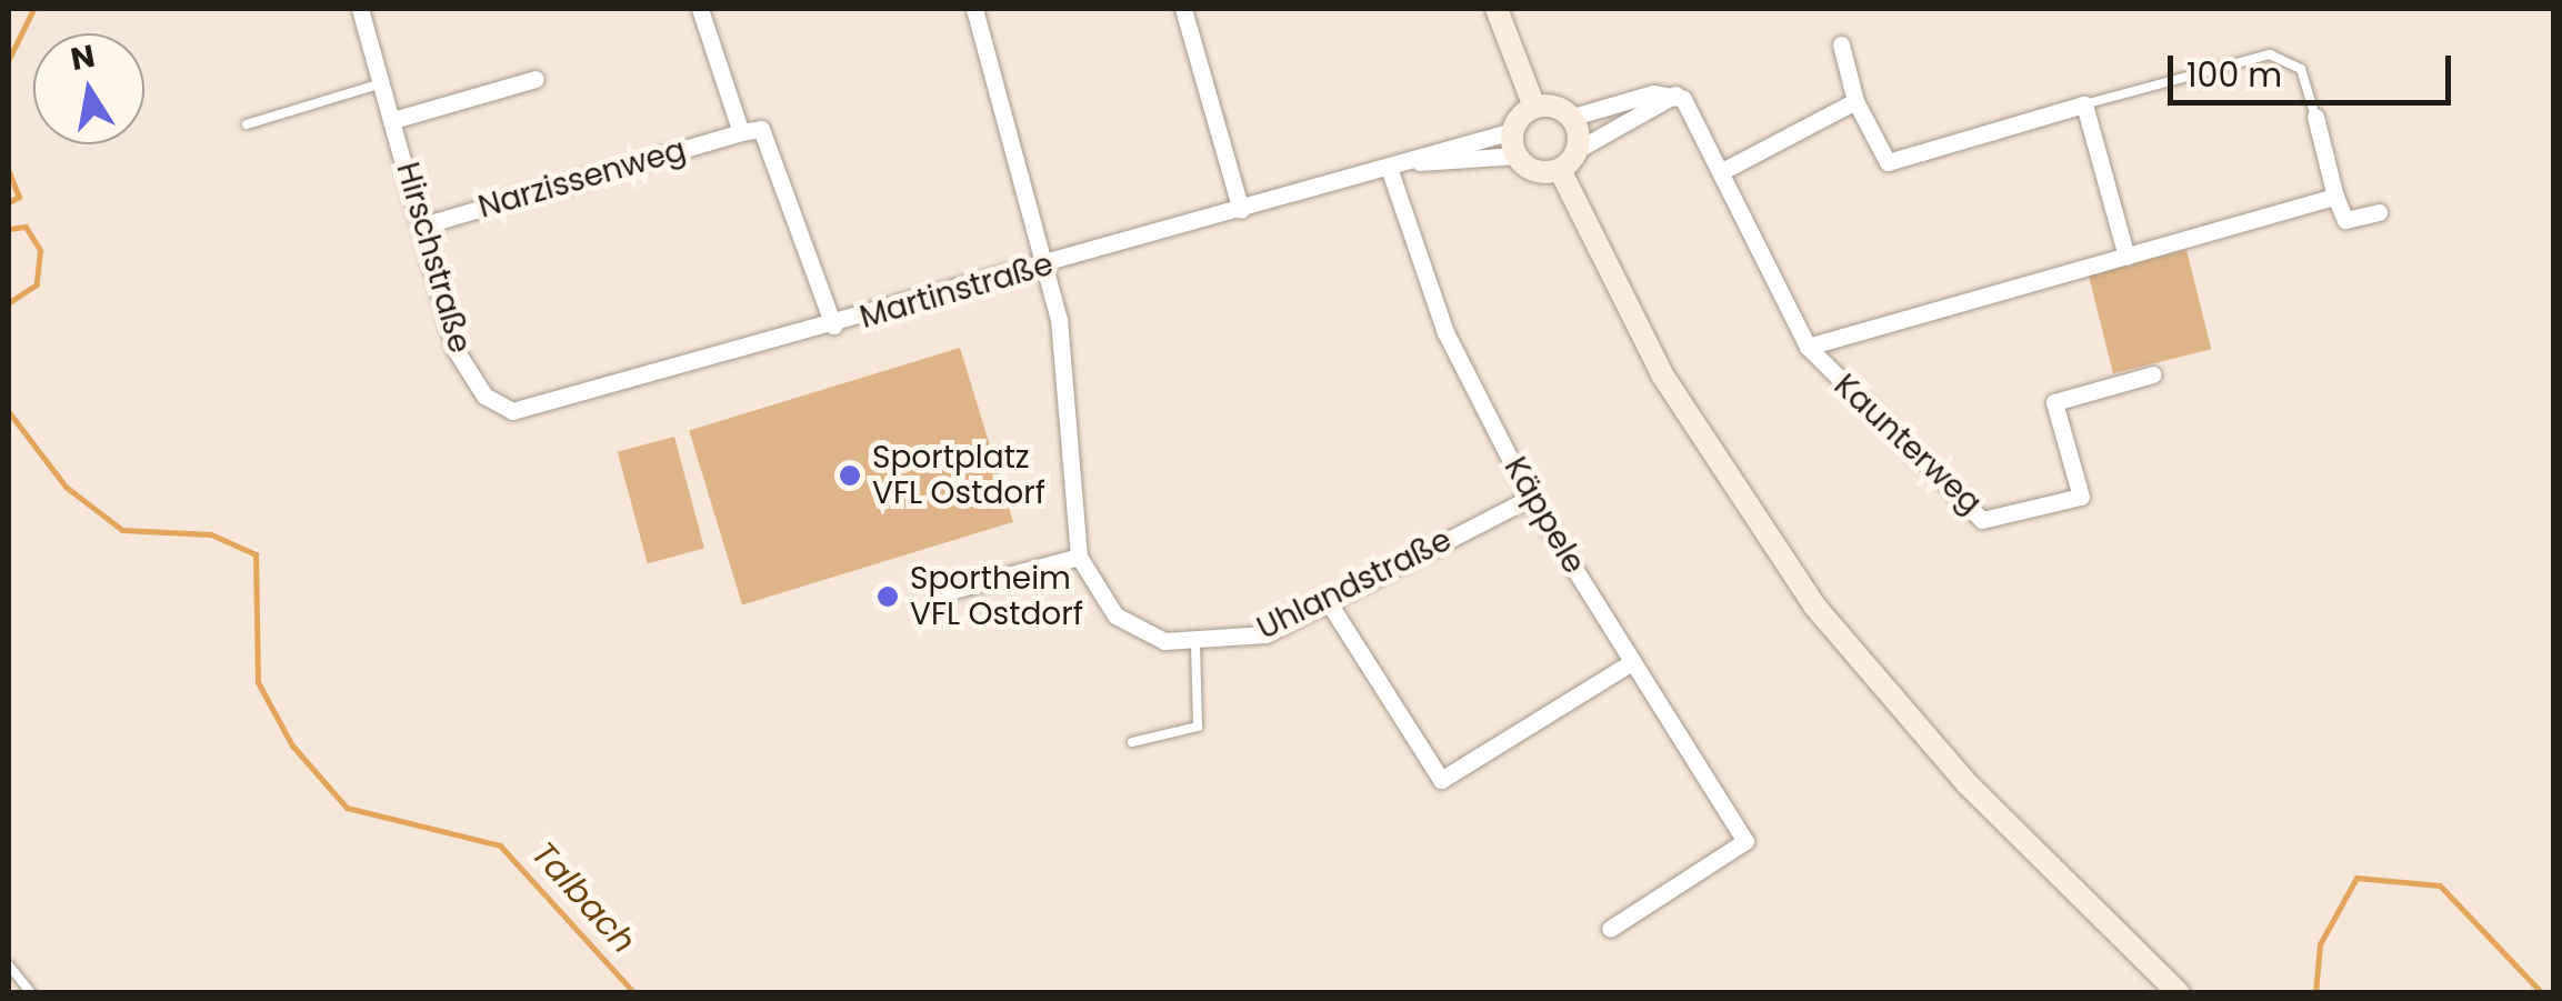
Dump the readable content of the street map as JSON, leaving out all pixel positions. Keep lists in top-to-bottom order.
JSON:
{
  "streets": {
    "street": [
      "Narzissenweg",
      "Hirschstraße",
      "Martinstraße",
      "Kaunterweg",
      "Käppele",
      "Uhlandstraße"
    ]
  },
  "crossings": [
    ["Narzissenweg", "Hirschstraße"],
    ["Hirschstraße", "Martinstraße"],
    ["Martinstraße", "Käppele"],
    ["Martinstraße", "Uhlandstraße"],
    ["Käppele", "Uhlandstraße"]
  ],
  "water": ["Talbach"],
  "places": ["Sportplatz VFL Ostdorf", "Sportheim VFL Ostdorf"],
  "scale_bar": "100 m",
  "north": "top"
}
